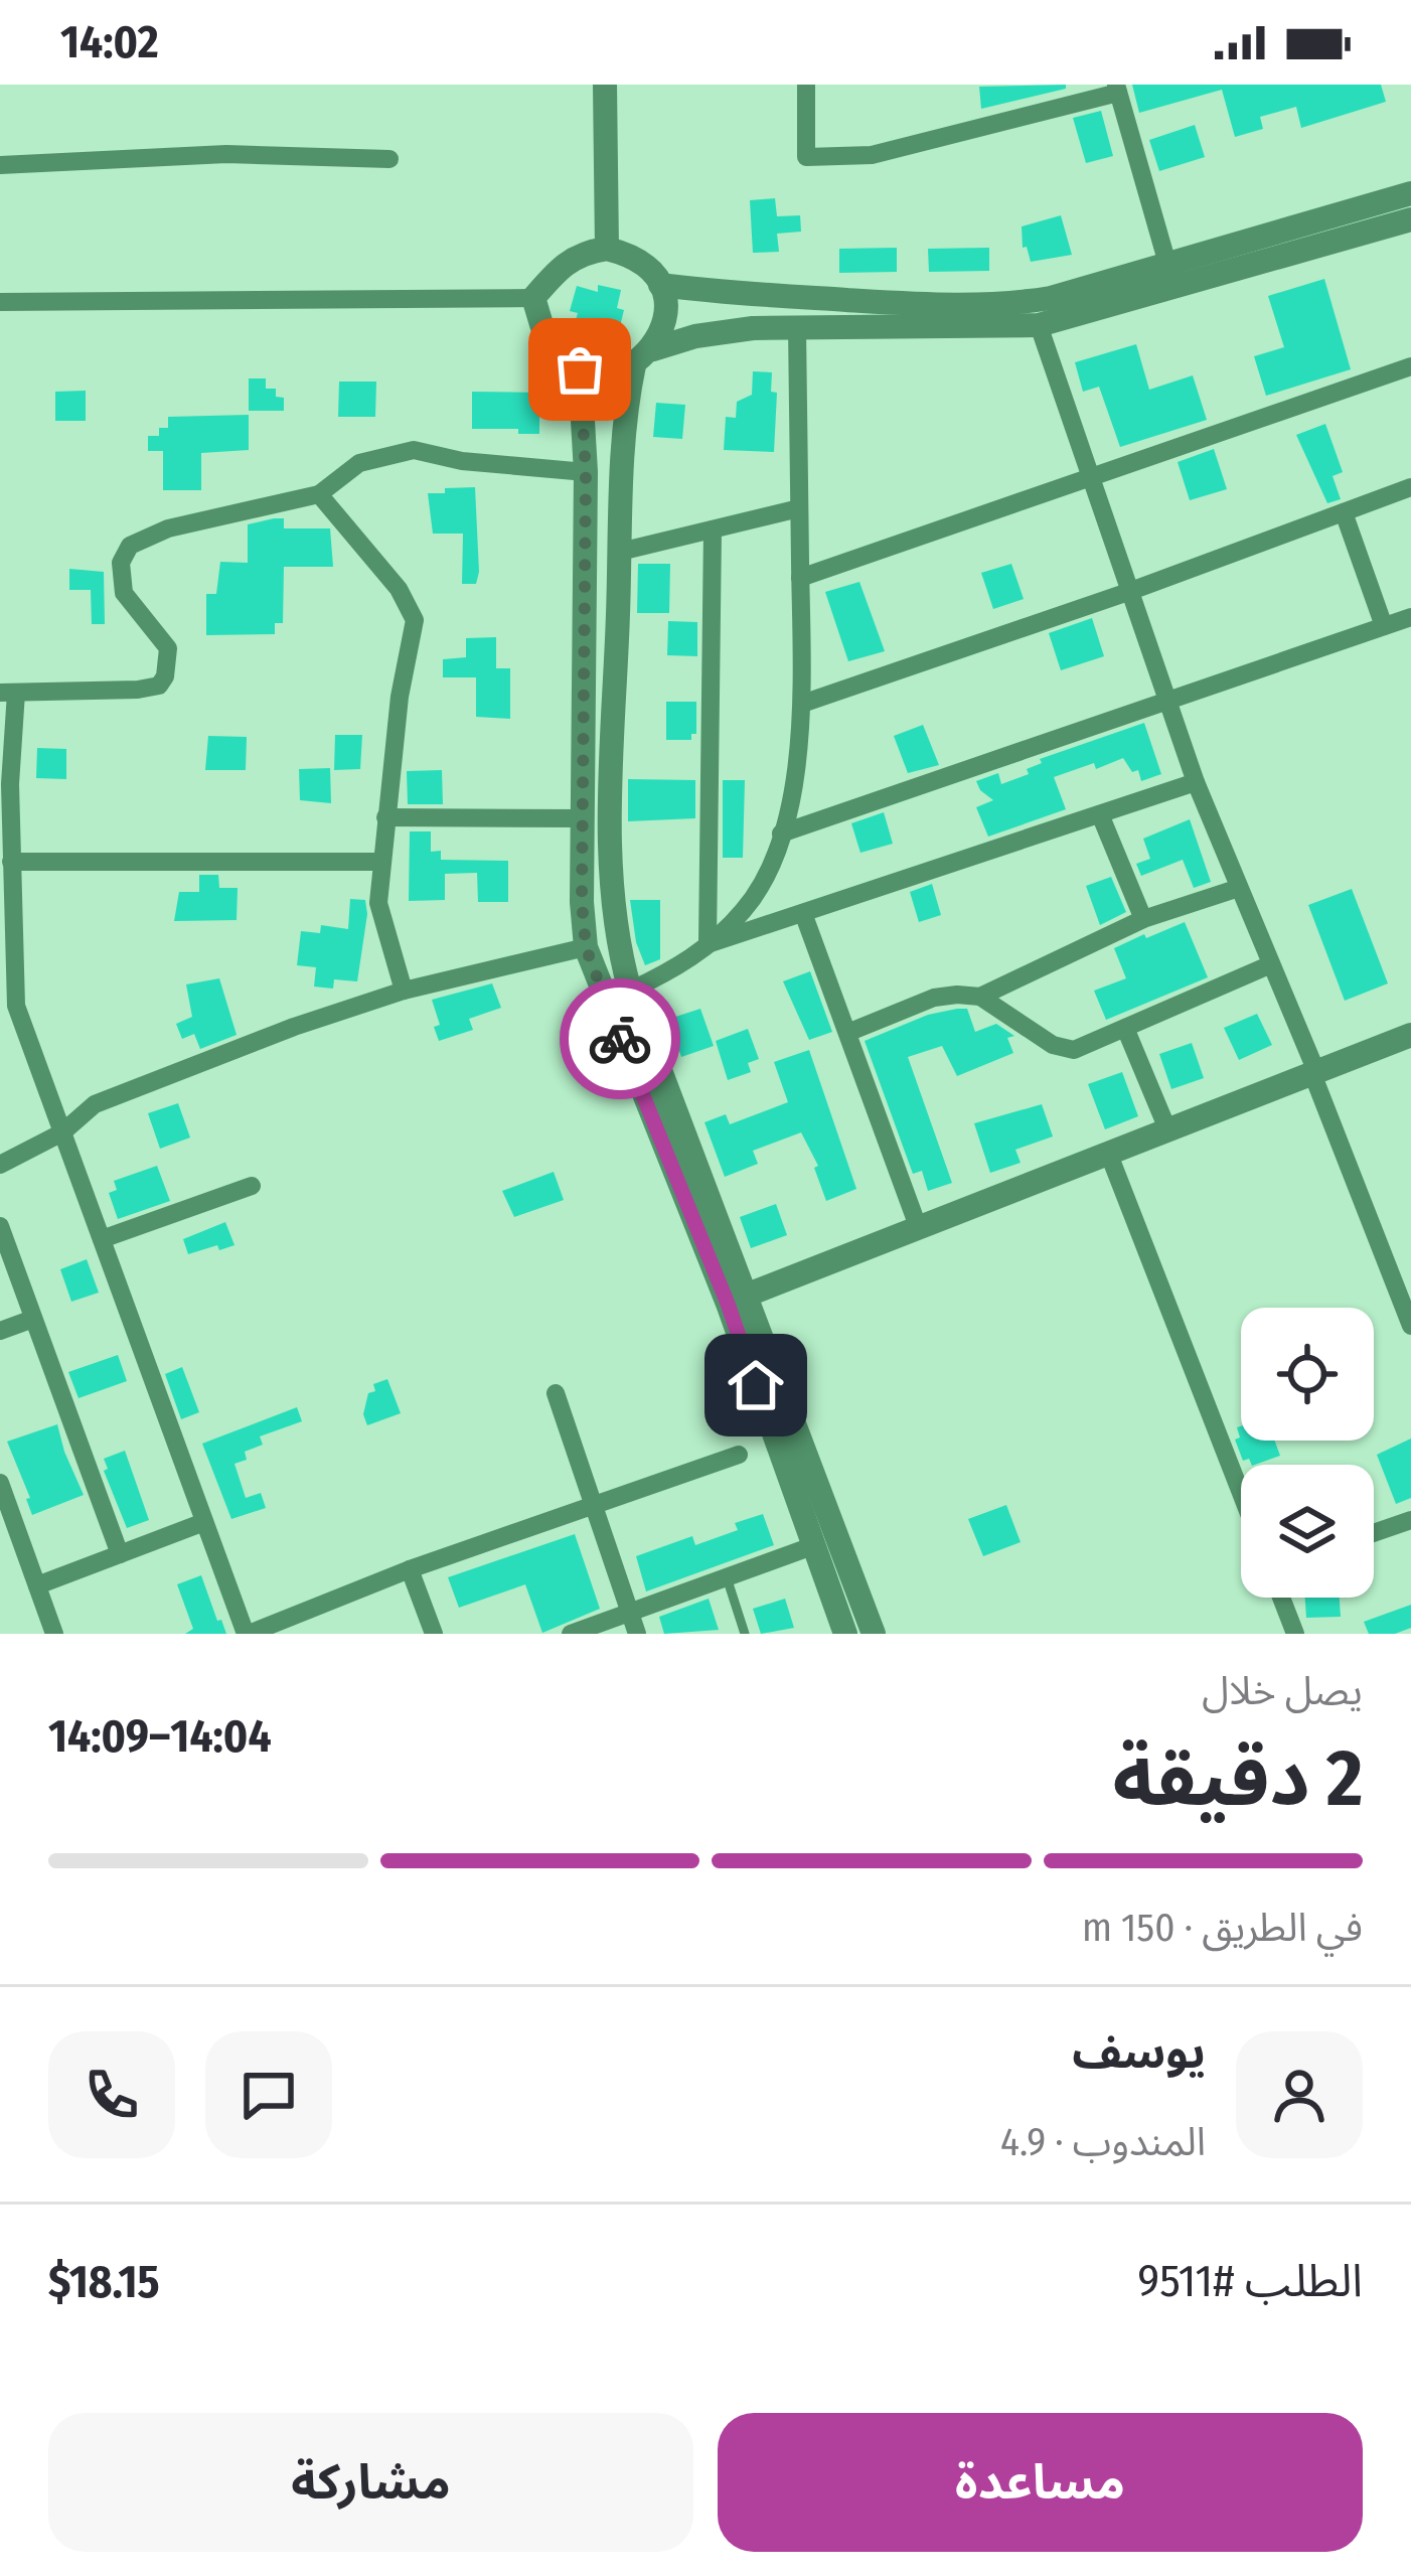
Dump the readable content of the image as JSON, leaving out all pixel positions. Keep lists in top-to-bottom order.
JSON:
{
  "page": {
    "status": "14:02",
    "heading": ["2 دقيقة", "يصل خلال", "14:04–14:09"],
    "panel": [
      "يوسف",
      "المندوب · 4.9",
      "الطلب #9511",
      "$18.15"
    ],
    "bar": "في الطريق · 150 m",
    "buttons": ["مساعدة", "مشاركة"]
  }
}
